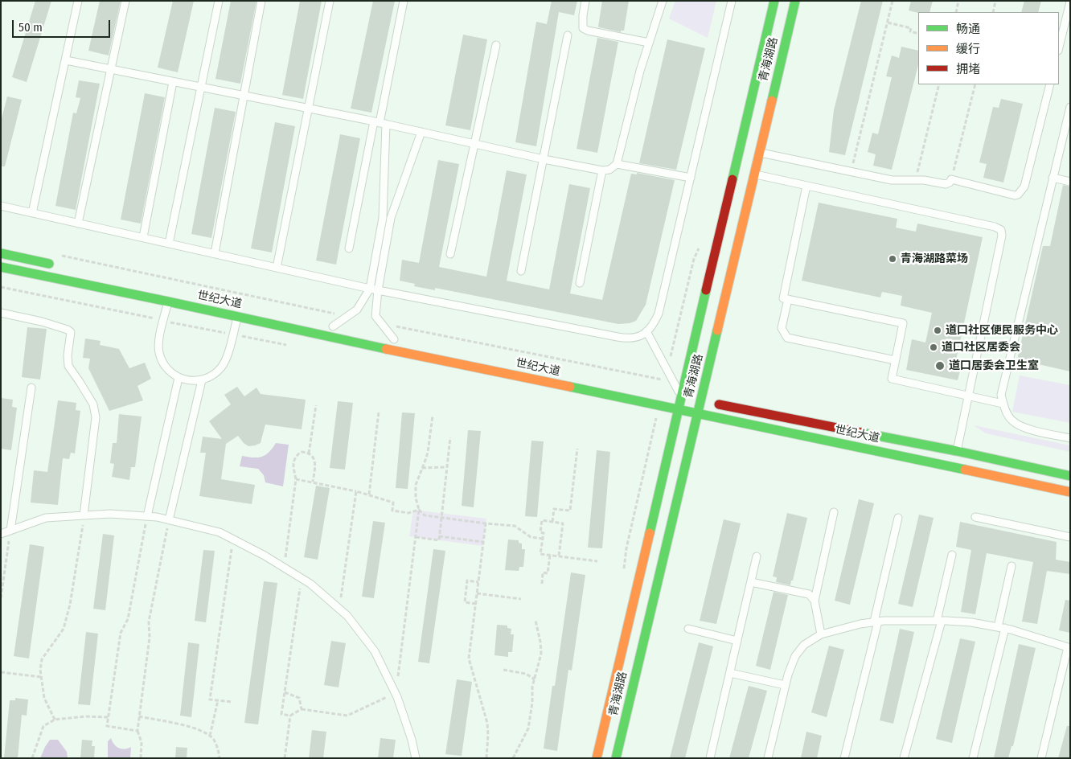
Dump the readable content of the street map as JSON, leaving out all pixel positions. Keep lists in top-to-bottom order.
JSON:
{
  "streets": {
    "street": ["青海湖路", "世纪大道"]
  },
  "crossings": [
    ["青海湖路", "世纪大道"]
  ],
  "places": [
    "青海湖路菜场",
    "道口社区便民服务中心",
    "道口社区居委会",
    "道口居委会卫生室"
  ],
  "legend": ["畅通", "缓行", "拥堵"],
  "scale_bar": "50 m"
}
